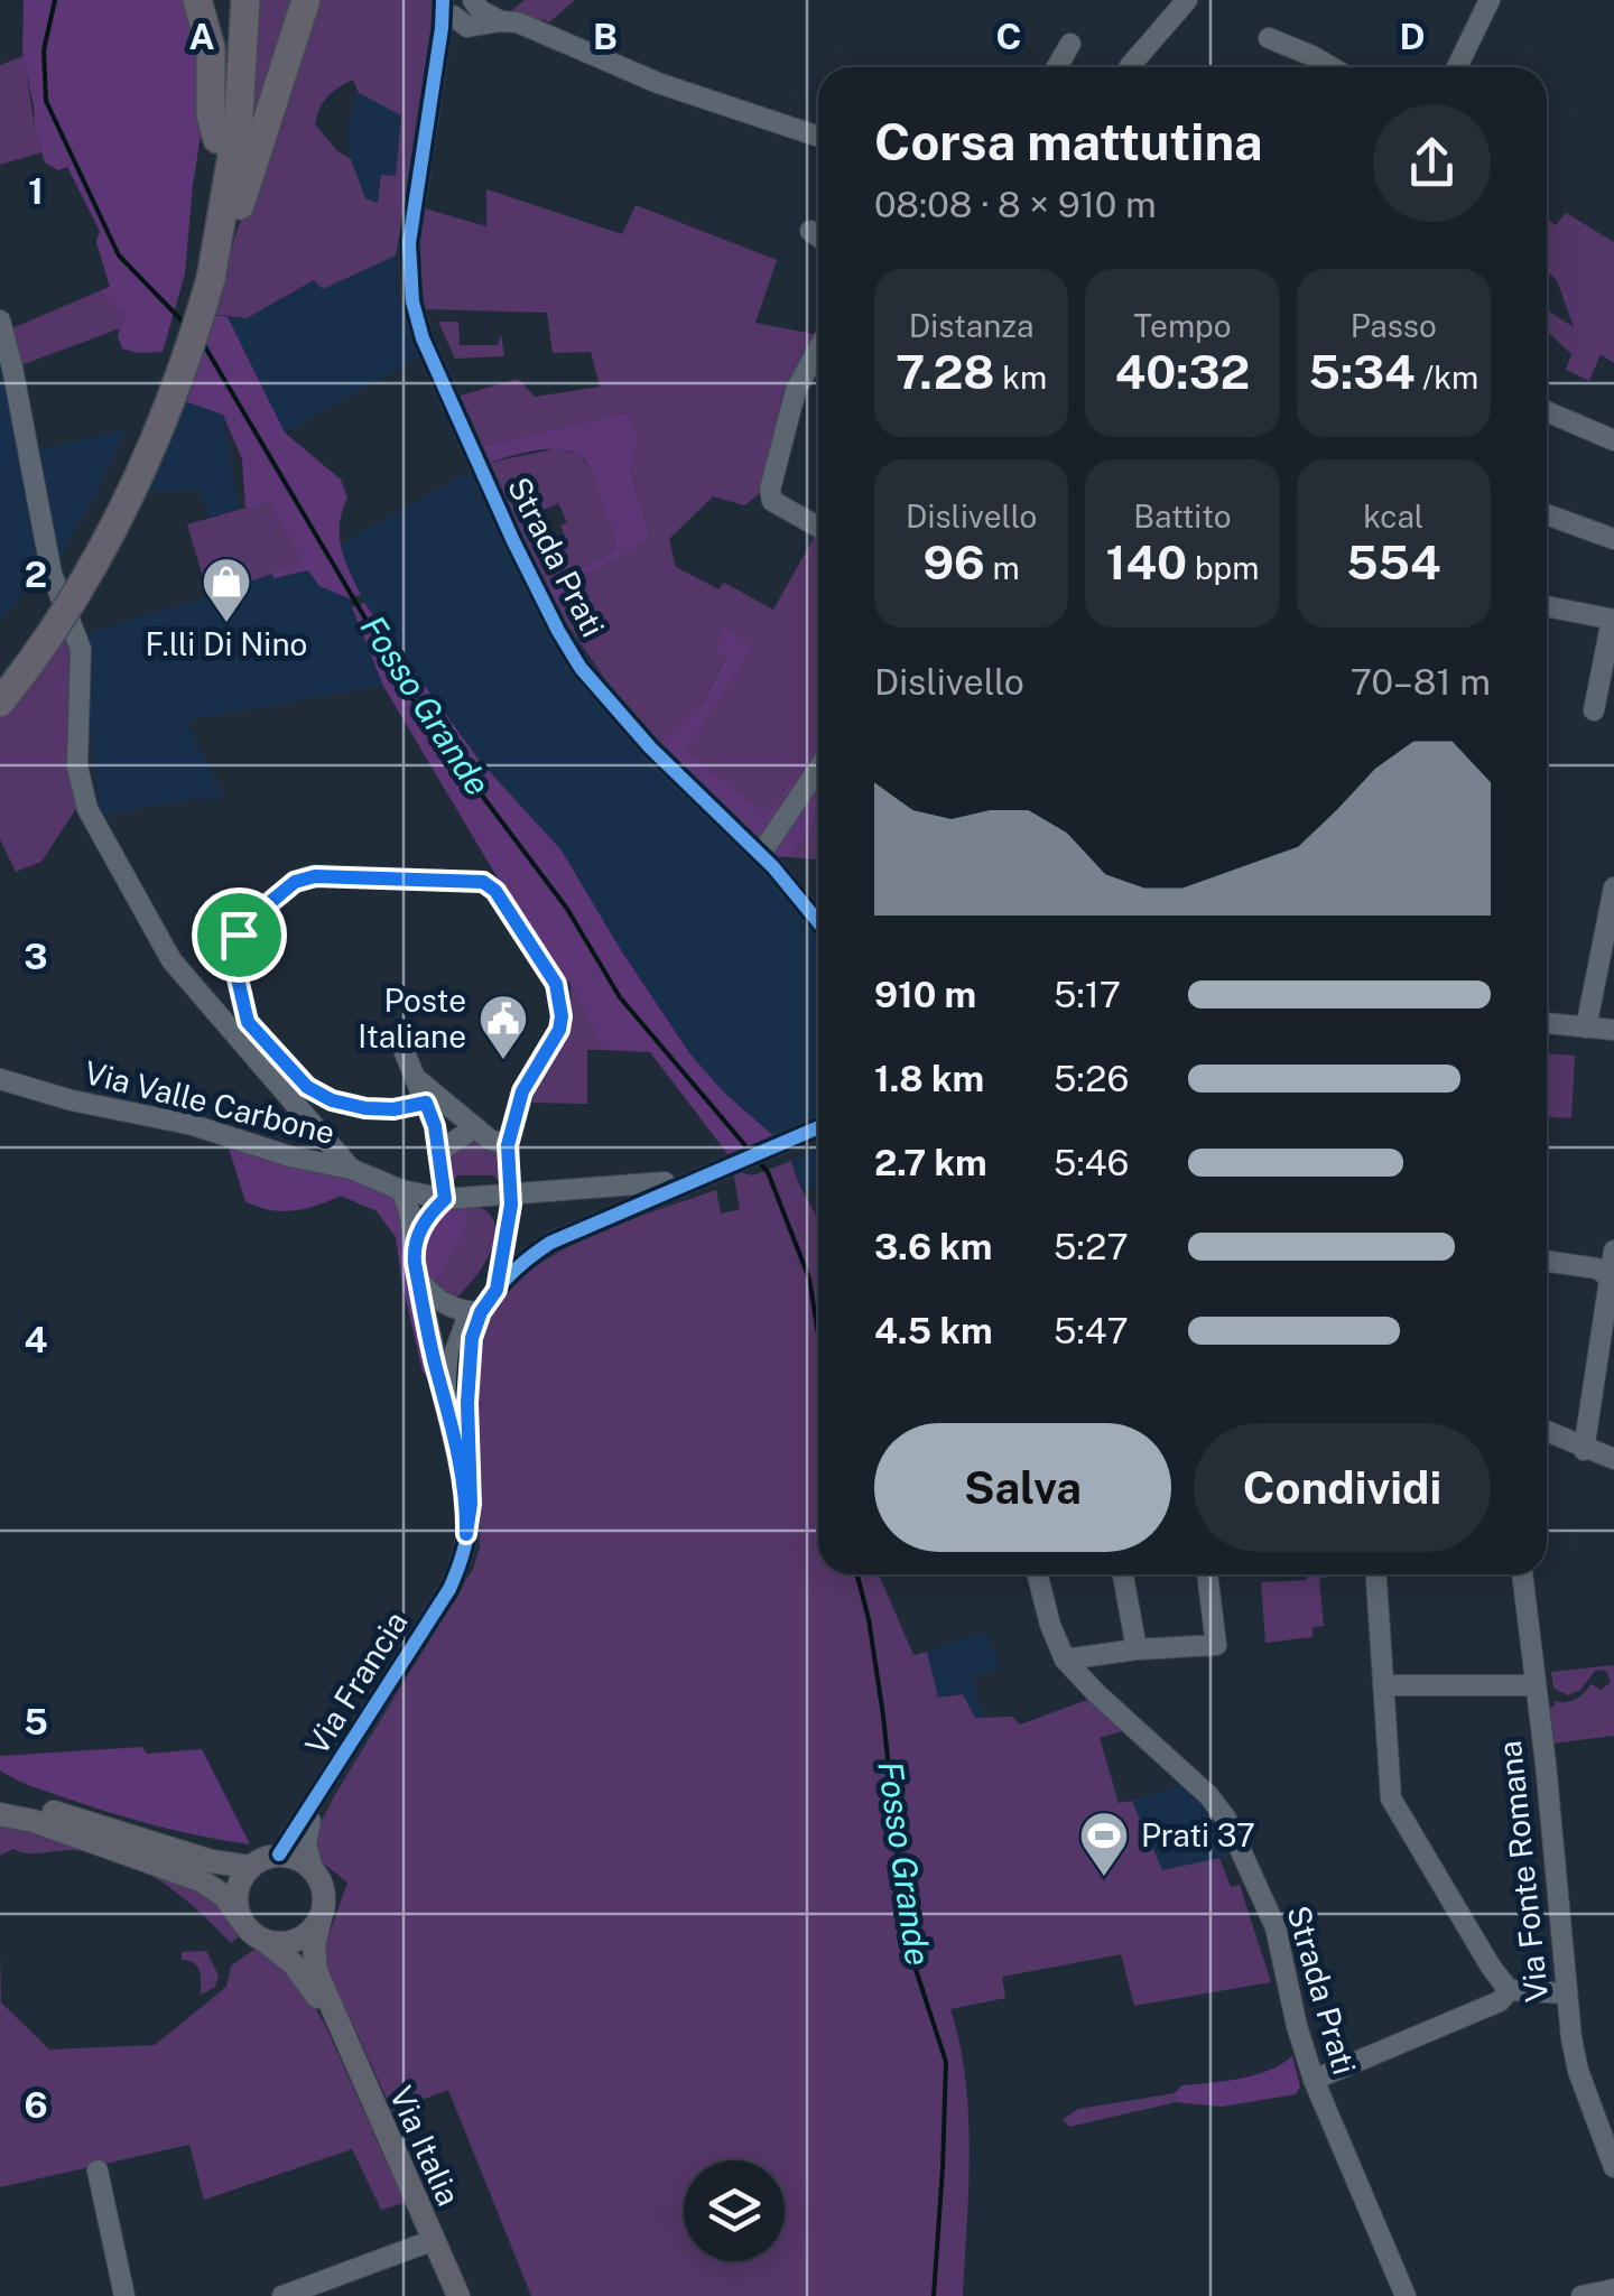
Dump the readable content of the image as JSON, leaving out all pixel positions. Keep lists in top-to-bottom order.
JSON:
{
  "streets": {
    "main road": ["Via Italia"],
    "street": [
      "Strada Prati",
      "Via Valle Carbone",
      "Via Francia",
      "Via Fonte Romana"
    ]
  },
  "crossings": [
    ["Via Valle Carbone", "Via Francia"],
    ["Via Francia", "Via Italia"]
  ],
  "water": ["Fosso Grande"],
  "places": {
    "shop": ["F.lli Di Nino"],
    "public building": ["Poste Italiane"],
    "sports": ["Prati 37"]
  },
  "page": {
    "heading": ["Corsa mattutina", "08:08 · 8 × 910 m"],
    "stats": [
      ["Distanza", "7.28 km"],
      ["Tempo", "40:32"],
      ["Passo", "5:34 /km"],
      ["Dislivello", "96 m"],
      ["Battito", "140 bpm"],
      ["kcal", "554"]
    ],
    "chart": ["Dislivello", "70–81 m"],
    "list": [
      {
        "name": "910 m",
        "note": "5:17"
      },
      {
        "name": "1.8 km",
        "note": "5:26"
      },
      {
        "name": "2.7 km",
        "note": "5:46"
      },
      {
        "name": "3.6 km",
        "note": "5:27"
      },
      {
        "name": "4.5 km",
        "note": "5:47"
      }
    ],
    "buttons": ["Salva", "Condividi"]
  },
  "grid": {
    "columns": [
      "A",
      "B",
      "C",
      "D"
    ],
    "rows": [
      "1",
      "2",
      "3",
      "4",
      "5",
      "6"
    ]
  }
}
